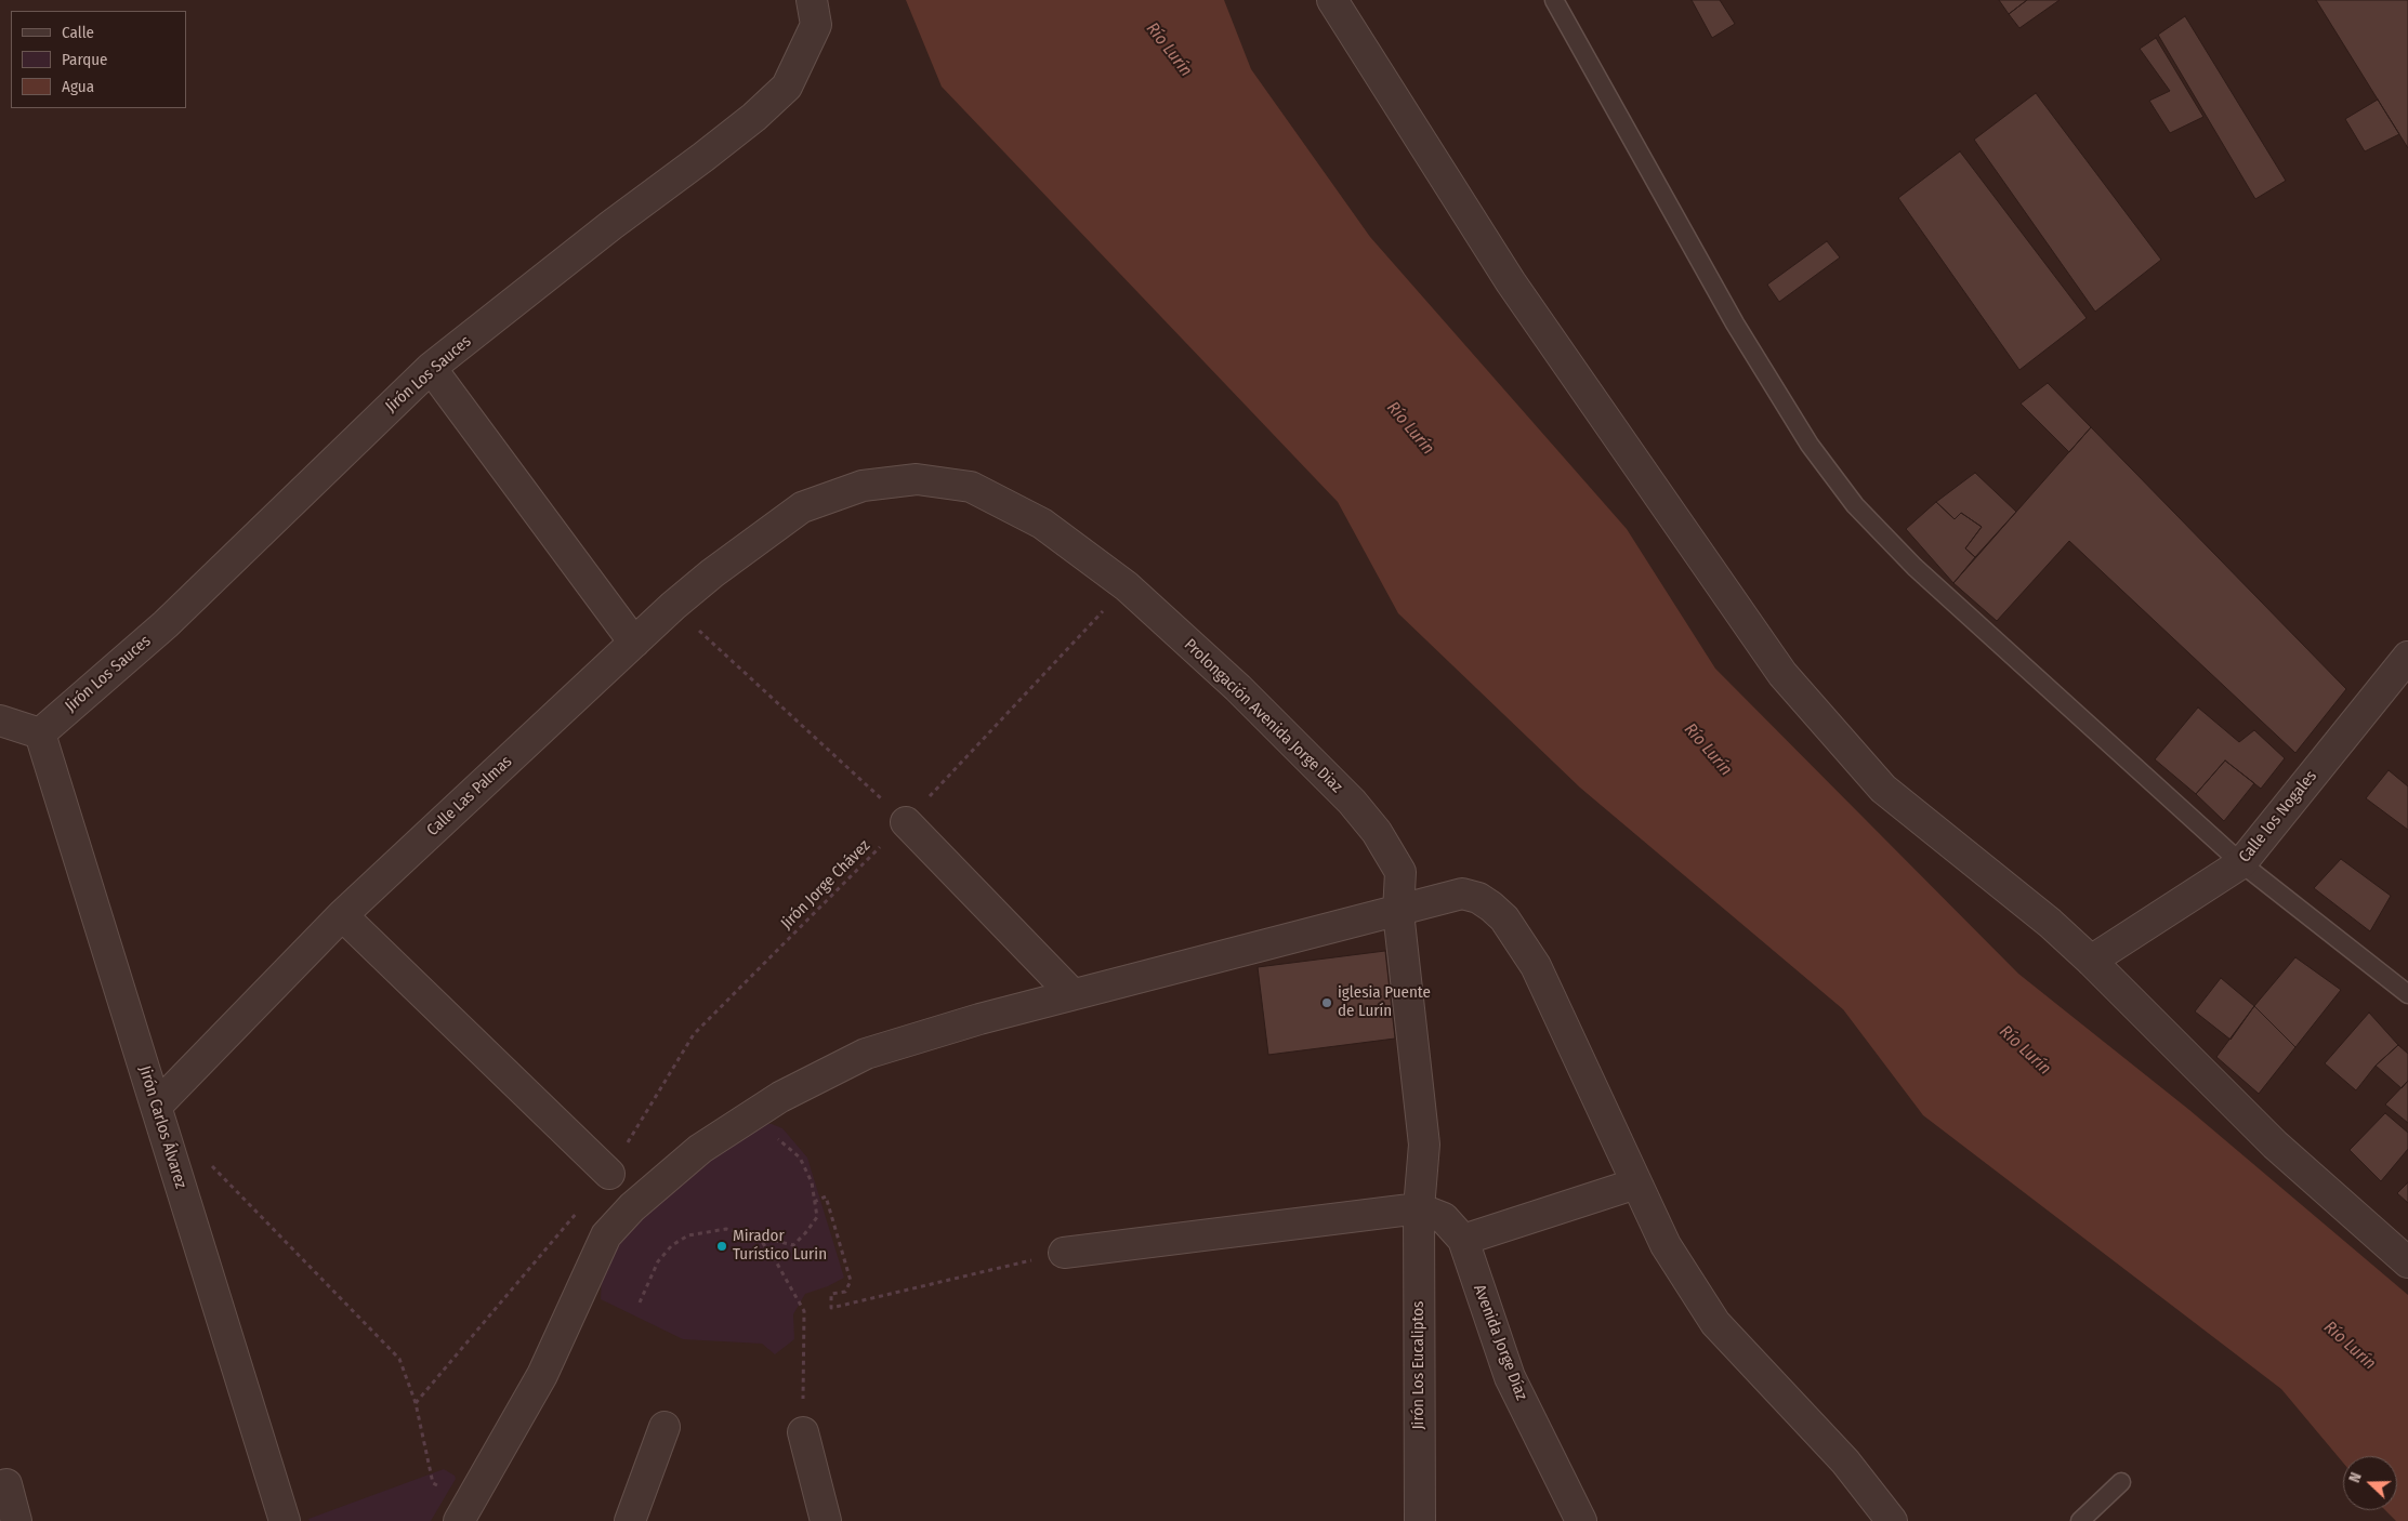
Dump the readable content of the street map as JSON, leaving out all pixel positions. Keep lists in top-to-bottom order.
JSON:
{
  "streets": {
    "street": [
      "Jirón Los Sauces",
      "Prolongación Avenida Jorge Diaz",
      "Calle Las Palmas",
      "Calle los Nogales",
      "Jirón Carlos Álvarez",
      "Avenida Jorge Díaz",
      "Jirón Los Eucaliptos"
    ],
    "path": ["Jirón Jorge Chávez"]
  },
  "crossings": [
    ["Jirón Los Sauces", "Jirón Carlos Álvarez"],
    ["Prolongación Avenida Jorge Diaz", "Calle Las Palmas"],
    ["Prolongación Avenida Jorge Diaz", "Jirón Jorge Chávez"],
    ["Prolongación Avenida Jorge Diaz", "Avenida Jorge Díaz"],
    ["Prolongación Avenida Jorge Diaz", "Jirón Los Eucaliptos"],
    ["Calle Las Palmas", "Jirón Carlos Álvarez"],
    ["Avenida Jorge Díaz", "Jirón Los Eucaliptos"]
  ],
  "water": ["Río Lurín"],
  "places": ["iglesia Puente de Lurín", "Mirador Turístico Lurin"],
  "legend": ["Calle", "Parque", "Agua"],
  "north": "left"
}
